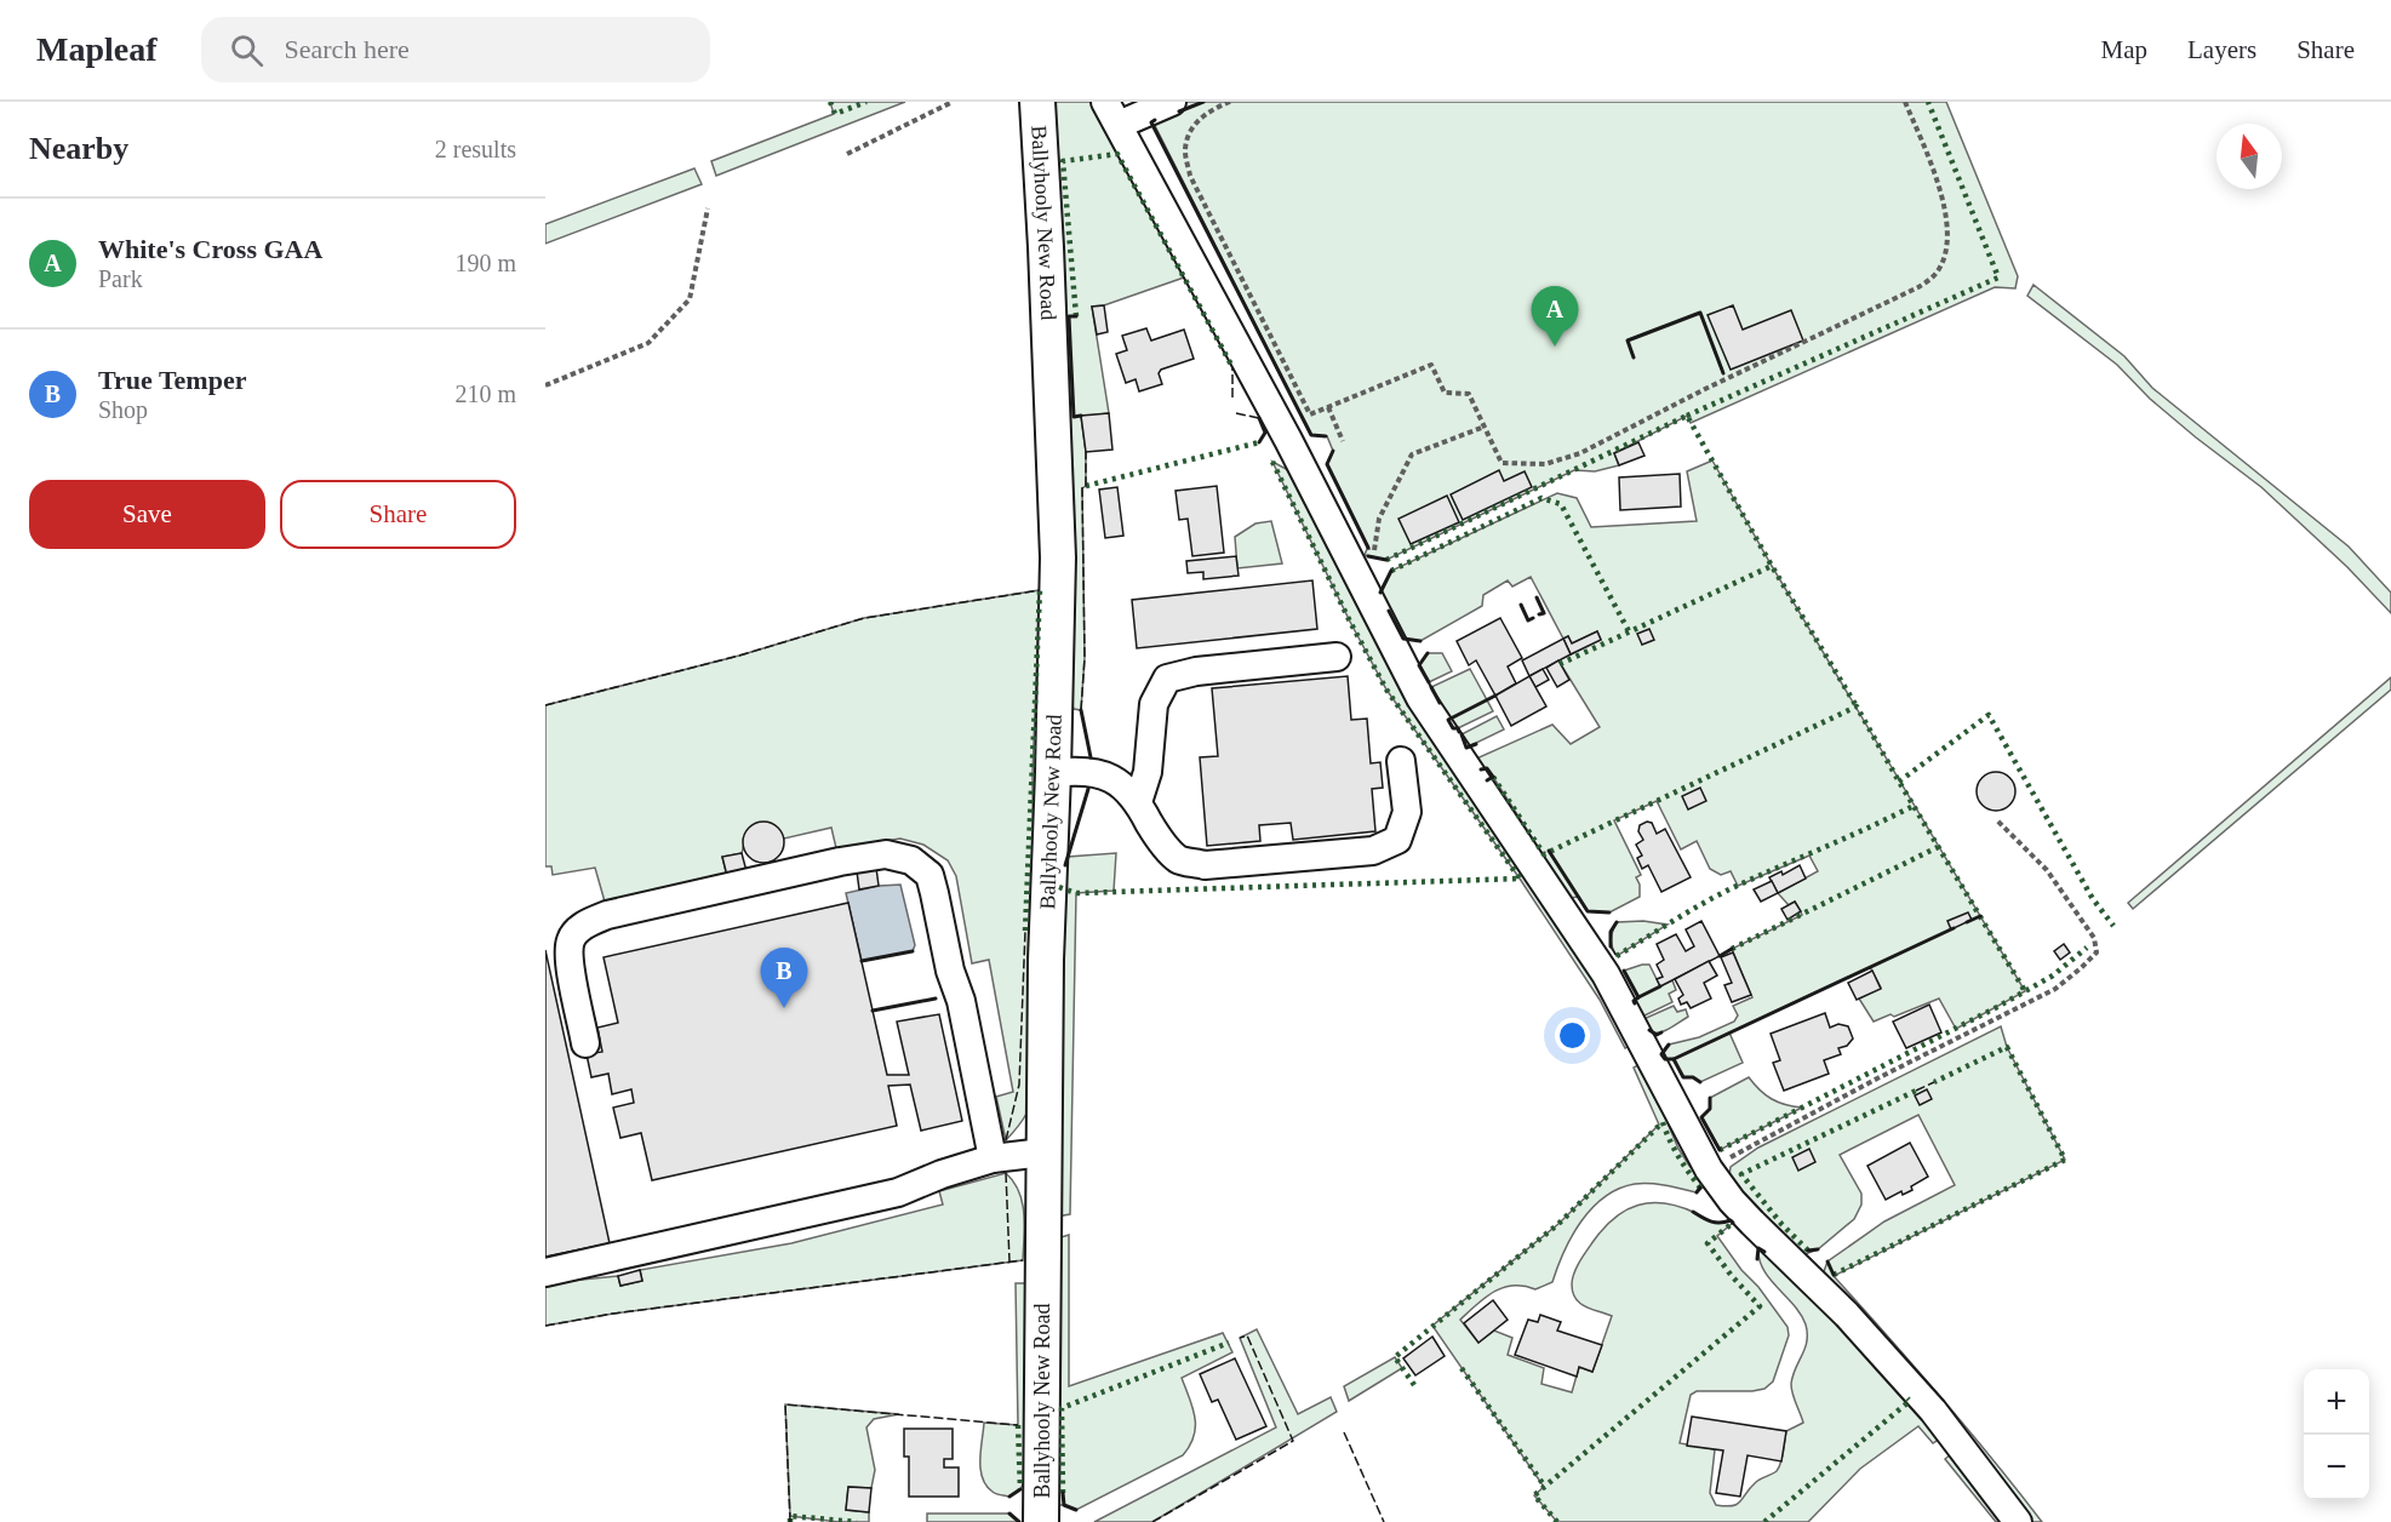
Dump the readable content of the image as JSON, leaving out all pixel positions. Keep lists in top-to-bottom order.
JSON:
{
  "streets": {
    "main road": ["Ballyhooly New Road"]
  },
  "north": "top",
  "page": {
    "header": "Mapleaf",
    "search": "Search here",
    "nav": ["Map", "Layers", "Share"],
    "heading": ["Nearby", "2 results"],
    "list": [
      {
        "mark": "A",
        "name": "White's Cross GAA",
        "note": "Park",
        "value": "190 m"
      },
      {
        "mark": "B",
        "name": "True Temper",
        "note": "Shop",
        "value": "210 m"
      }
    ],
    "pins": ["A", "B"],
    "buttons": ["Save", "Share"],
    "map_buttons": ["+", "−"]
  }
}
